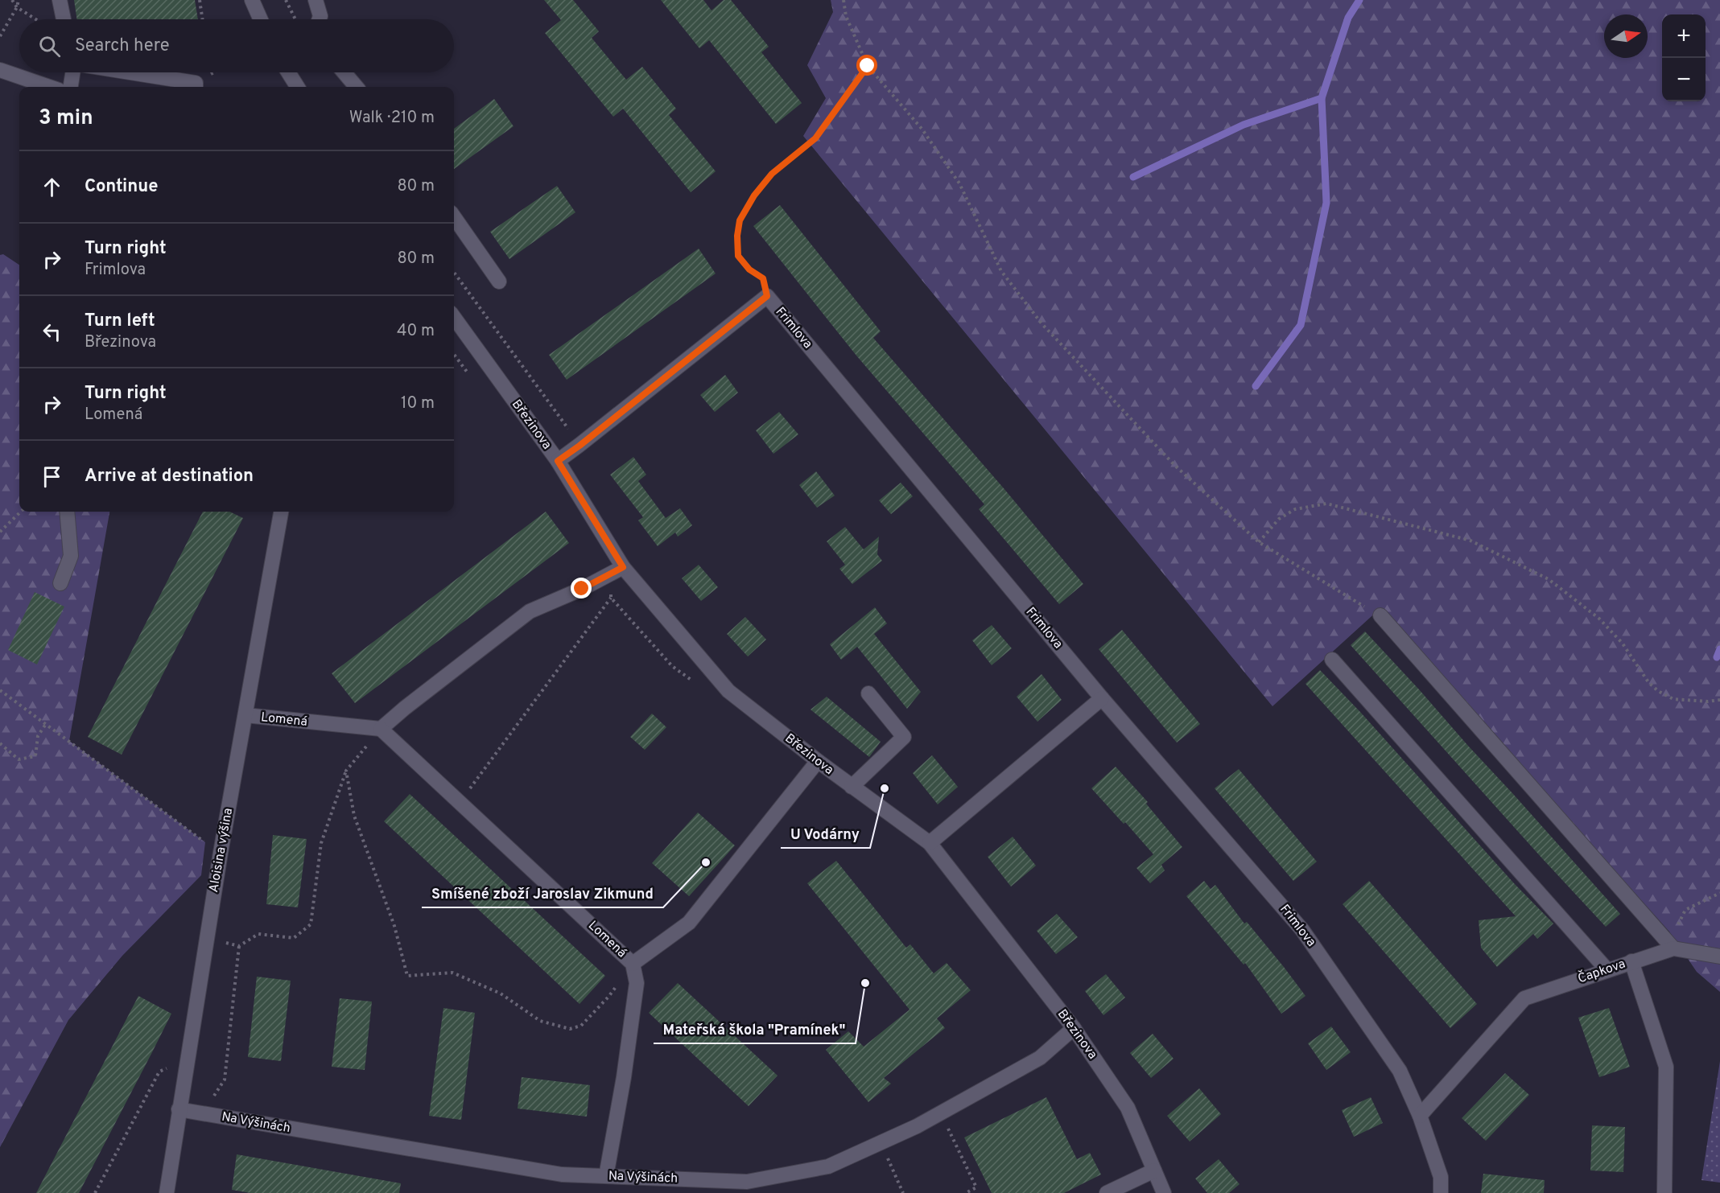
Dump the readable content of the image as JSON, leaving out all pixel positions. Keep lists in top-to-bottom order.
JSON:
{
  "streets": {
    "street": [
      "Frimlova",
      "Březinova",
      "Lomená",
      "Aloisina výšina",
      "Čapkova",
      "Na Výšinách"
    ]
  },
  "crossings": [
    ["Frimlova", "Březinova"],
    ["Frimlova", "Čapkova"],
    ["Březinova", "Na Výšinách"],
    ["Lomená", "Aloisina výšina"],
    ["Lomená", "Na Výšinách"],
    ["Aloisina výšina", "Na Výšinách"]
  ],
  "places": ["U Vodárny", "Smíšené zboží Jaroslav Zikmund", "Mateřská škola \"Pramínek\""],
  "north": "right",
  "page": {
    "map_buttons": ["+", "−"],
    "search": "Search here",
    "heading": ["3 min", "Walk · 210 m"],
    "list": [
      ["Continue", "80 m"],
      ["Turn right", "Frimlova", "80 m"],
      ["Turn left", "Březinova", "40 m"],
      ["Turn right", "Lomená", "10 m"],
      "Arrive at destination"
    ]
  }
}
